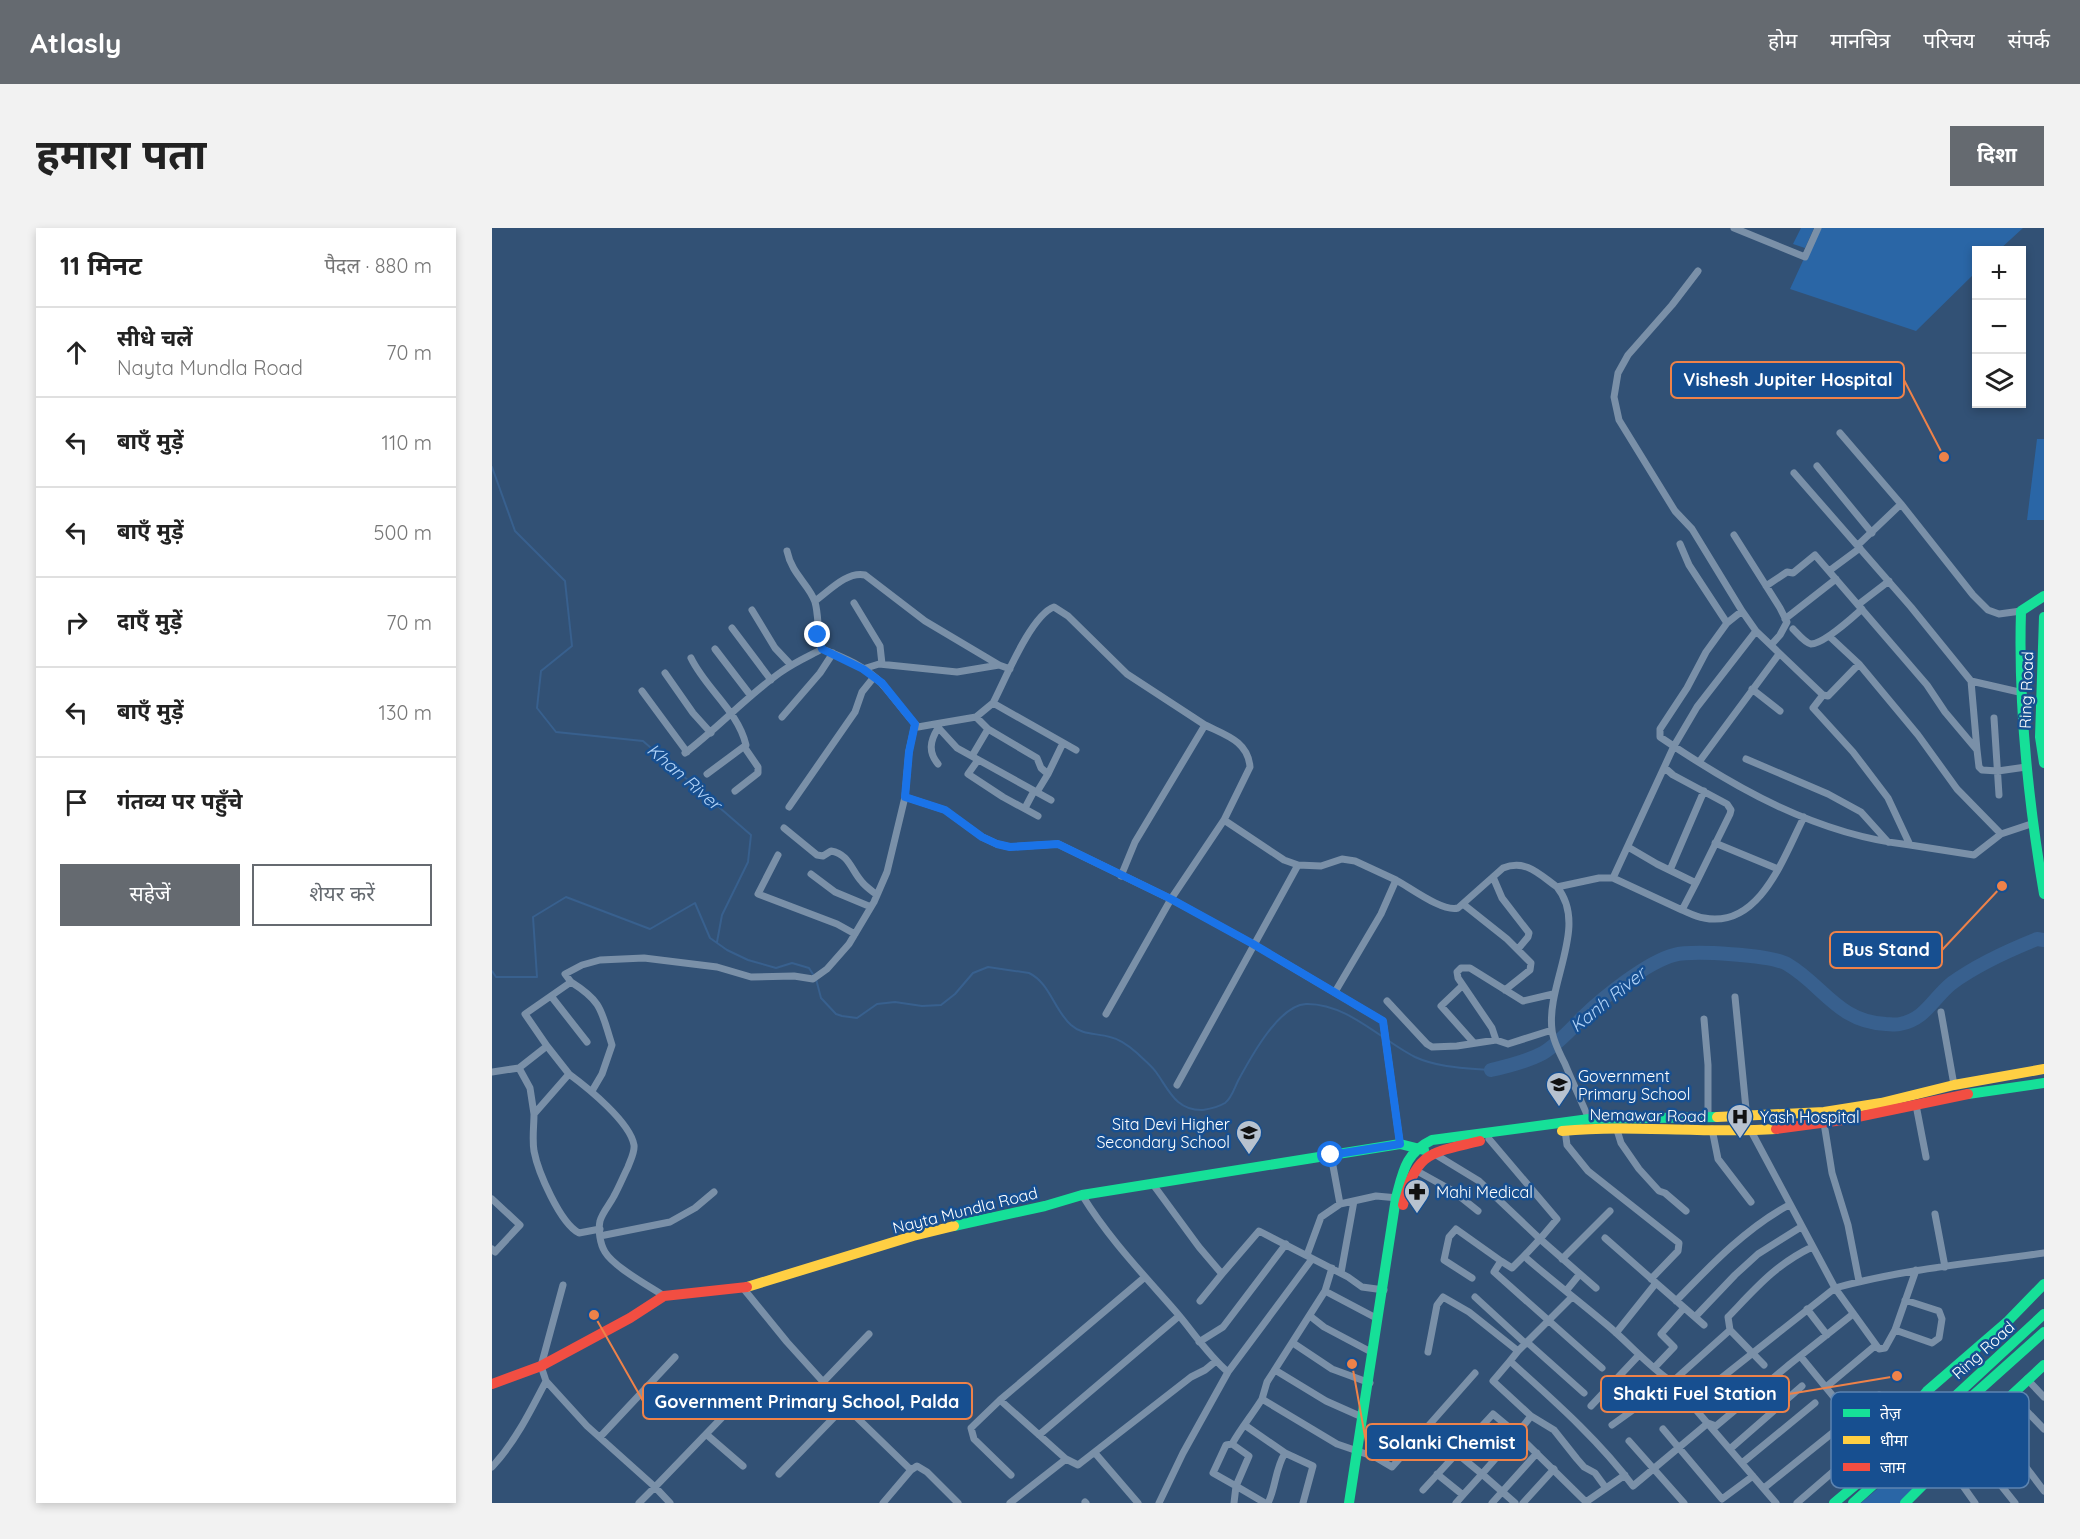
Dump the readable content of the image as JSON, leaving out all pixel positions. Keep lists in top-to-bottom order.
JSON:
{
  "streets": {
    "main road": ["Ring Road", "Nemawar Road", "Nayta Mundla Road"]
  },
  "crossings": [
    ["Nemawar Road", "Nayta Mundla Road"]
  ],
  "water": ["Khan River", "Kanh River"],
  "places": {
    "other": [
      "Vishesh Jupiter Hospital",
      "Bus Stand",
      "Government Primary School, Palda",
      "Solanki Chemist",
      "Shakti Fuel Station"
    ],
    "school or university": ["Government Primary School", "Sita Devi Higher Secondary School"],
    "hospital": ["Yash Hospital"],
    "pharmacy": ["Mahi Medical"]
  },
  "legend": ["तेज़", "धीमा", "जाम"],
  "page": {
    "header": "Atlasly",
    "nav": [
      "होम",
      "मानचित्र",
      "परिचय",
      "संपर्क"
    ],
    "buttons": [
      "दिशा",
      ["सहेजें", "शेयर करें"]
    ],
    "title": "हमारा पता",
    "heading": ["11 मिनट", "पैदल · 880 m"],
    "map_buttons": ["+", "−"],
    "list": [
      ["सीधे चलें", "Nayta Mundla Road", "70 m"],
      ["बाएँ मुड़ें", "110 m"],
      ["बाएँ मुड़ें", "500 m"],
      ["दाएँ मुड़ें", "70 m"],
      ["बाएँ मुड़ें", "130 m"],
      "गंतव्य पर पहुँचे"
    ]
  }
}
